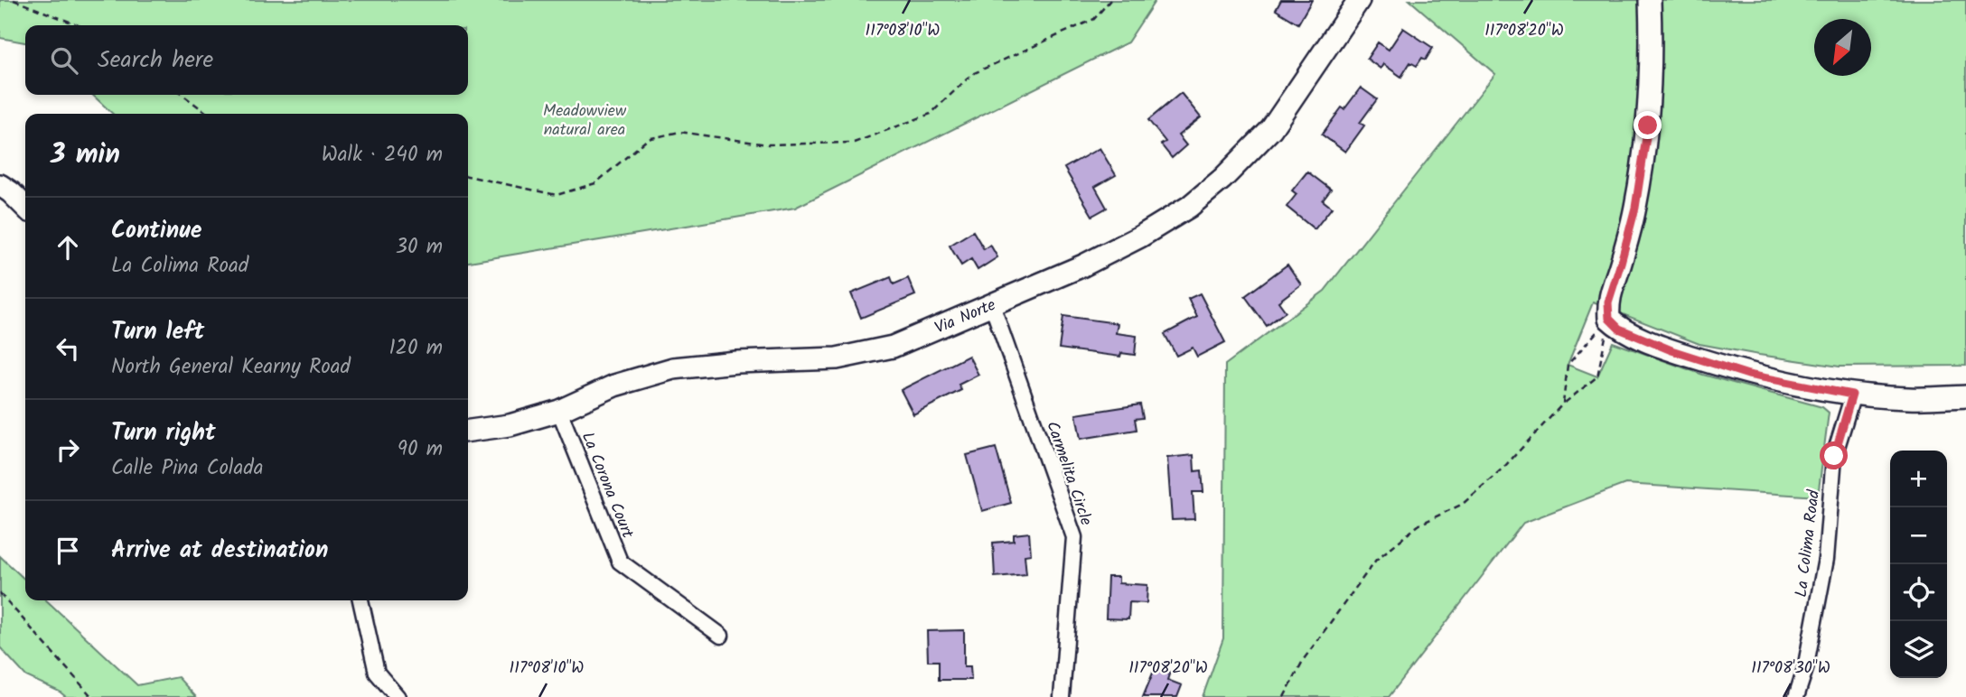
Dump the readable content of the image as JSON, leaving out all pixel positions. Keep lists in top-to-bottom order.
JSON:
{
  "streets": {
    "street": [
      "Via Norte",
      "Carmelita Circle",
      "La Corona Court",
      "La Colima Road"
    ]
  },
  "crossings": [
    ["Via Norte", "Carmelita Circle"],
    ["Via Norte", "La Corona Court"]
  ],
  "parks": ["Meadowview natural area"],
  "north": "bottom left",
  "page": {
    "search": "Search here",
    "heading": ["3 min", "Walk · 240 m"],
    "list": [
      ["Continue", "La Colima Road", "30 m"],
      ["Turn left", "North General Kearny Road", "120 m"],
      ["Turn right", "Calle Pina Colada", "90 m"],
      "Arrive at destination"
    ],
    "map_buttons": ["+", "−"]
  },
  "coordinates": ["117°08'10\"W", "117°08'20\"W", "117°08'30\"W"]
}
